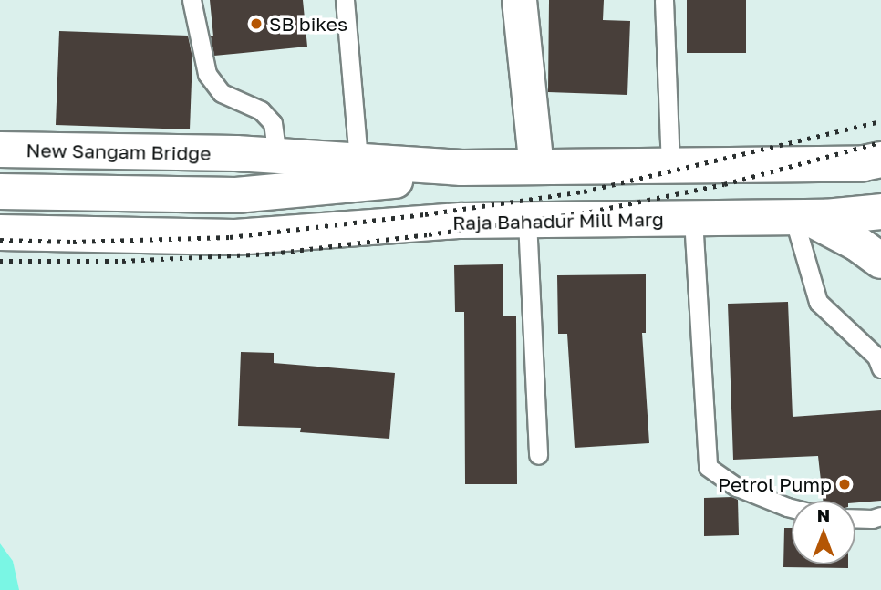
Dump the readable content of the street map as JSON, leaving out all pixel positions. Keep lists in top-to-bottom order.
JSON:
{
  "streets": {
    "highway": ["New Sangam Bridge", "Raja Bahadur Mill Marg"]
  },
  "places": ["SB bikes", "Petrol Pump"],
  "north": "top"
}
